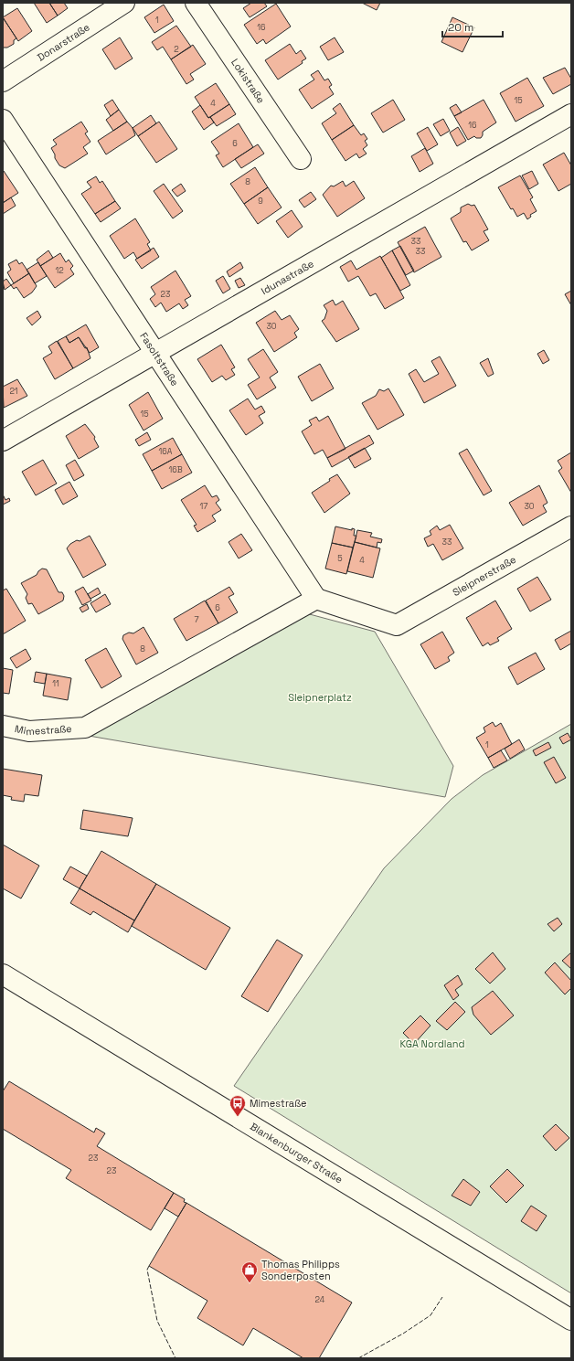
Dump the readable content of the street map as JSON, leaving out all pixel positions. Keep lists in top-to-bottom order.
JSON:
{
  "streets": {
    "street": [
      "Donarstraße",
      "Lokistraße",
      "Idunastraße",
      "Fasoltstraße",
      "Sleipnerstraße",
      "Mimestraße",
      "Blankenburger Straße"
    ]
  },
  "crossings": [
    ["Idunastraße", "Fasoltstraße"],
    ["Fasoltstraße", "Sleipnerstraße"],
    ["Fasoltstraße", "Mimestraße"],
    ["Sleipnerstraße", "Mimestraße"]
  ],
  "parks": ["Sleipnerplatz", "KGA Nordland"],
  "places": {
    "bus stop": ["Mimestraße"],
    "shop": ["Thomas Philipps Sonderposten"]
  },
  "house_numbers": [
    "1",
    "16",
    "2",
    "15",
    "4",
    "16",
    "6",
    "8",
    "9",
    "33",
    "33",
    "12",
    "23",
    "30",
    "21",
    "15",
    "16A",
    "16B",
    "17",
    "30",
    "33",
    "5",
    "4",
    "6",
    "7",
    "8",
    "11",
    "1",
    "23",
    "23",
    "24"
  ],
  "scale_bar": "20 m"
}
